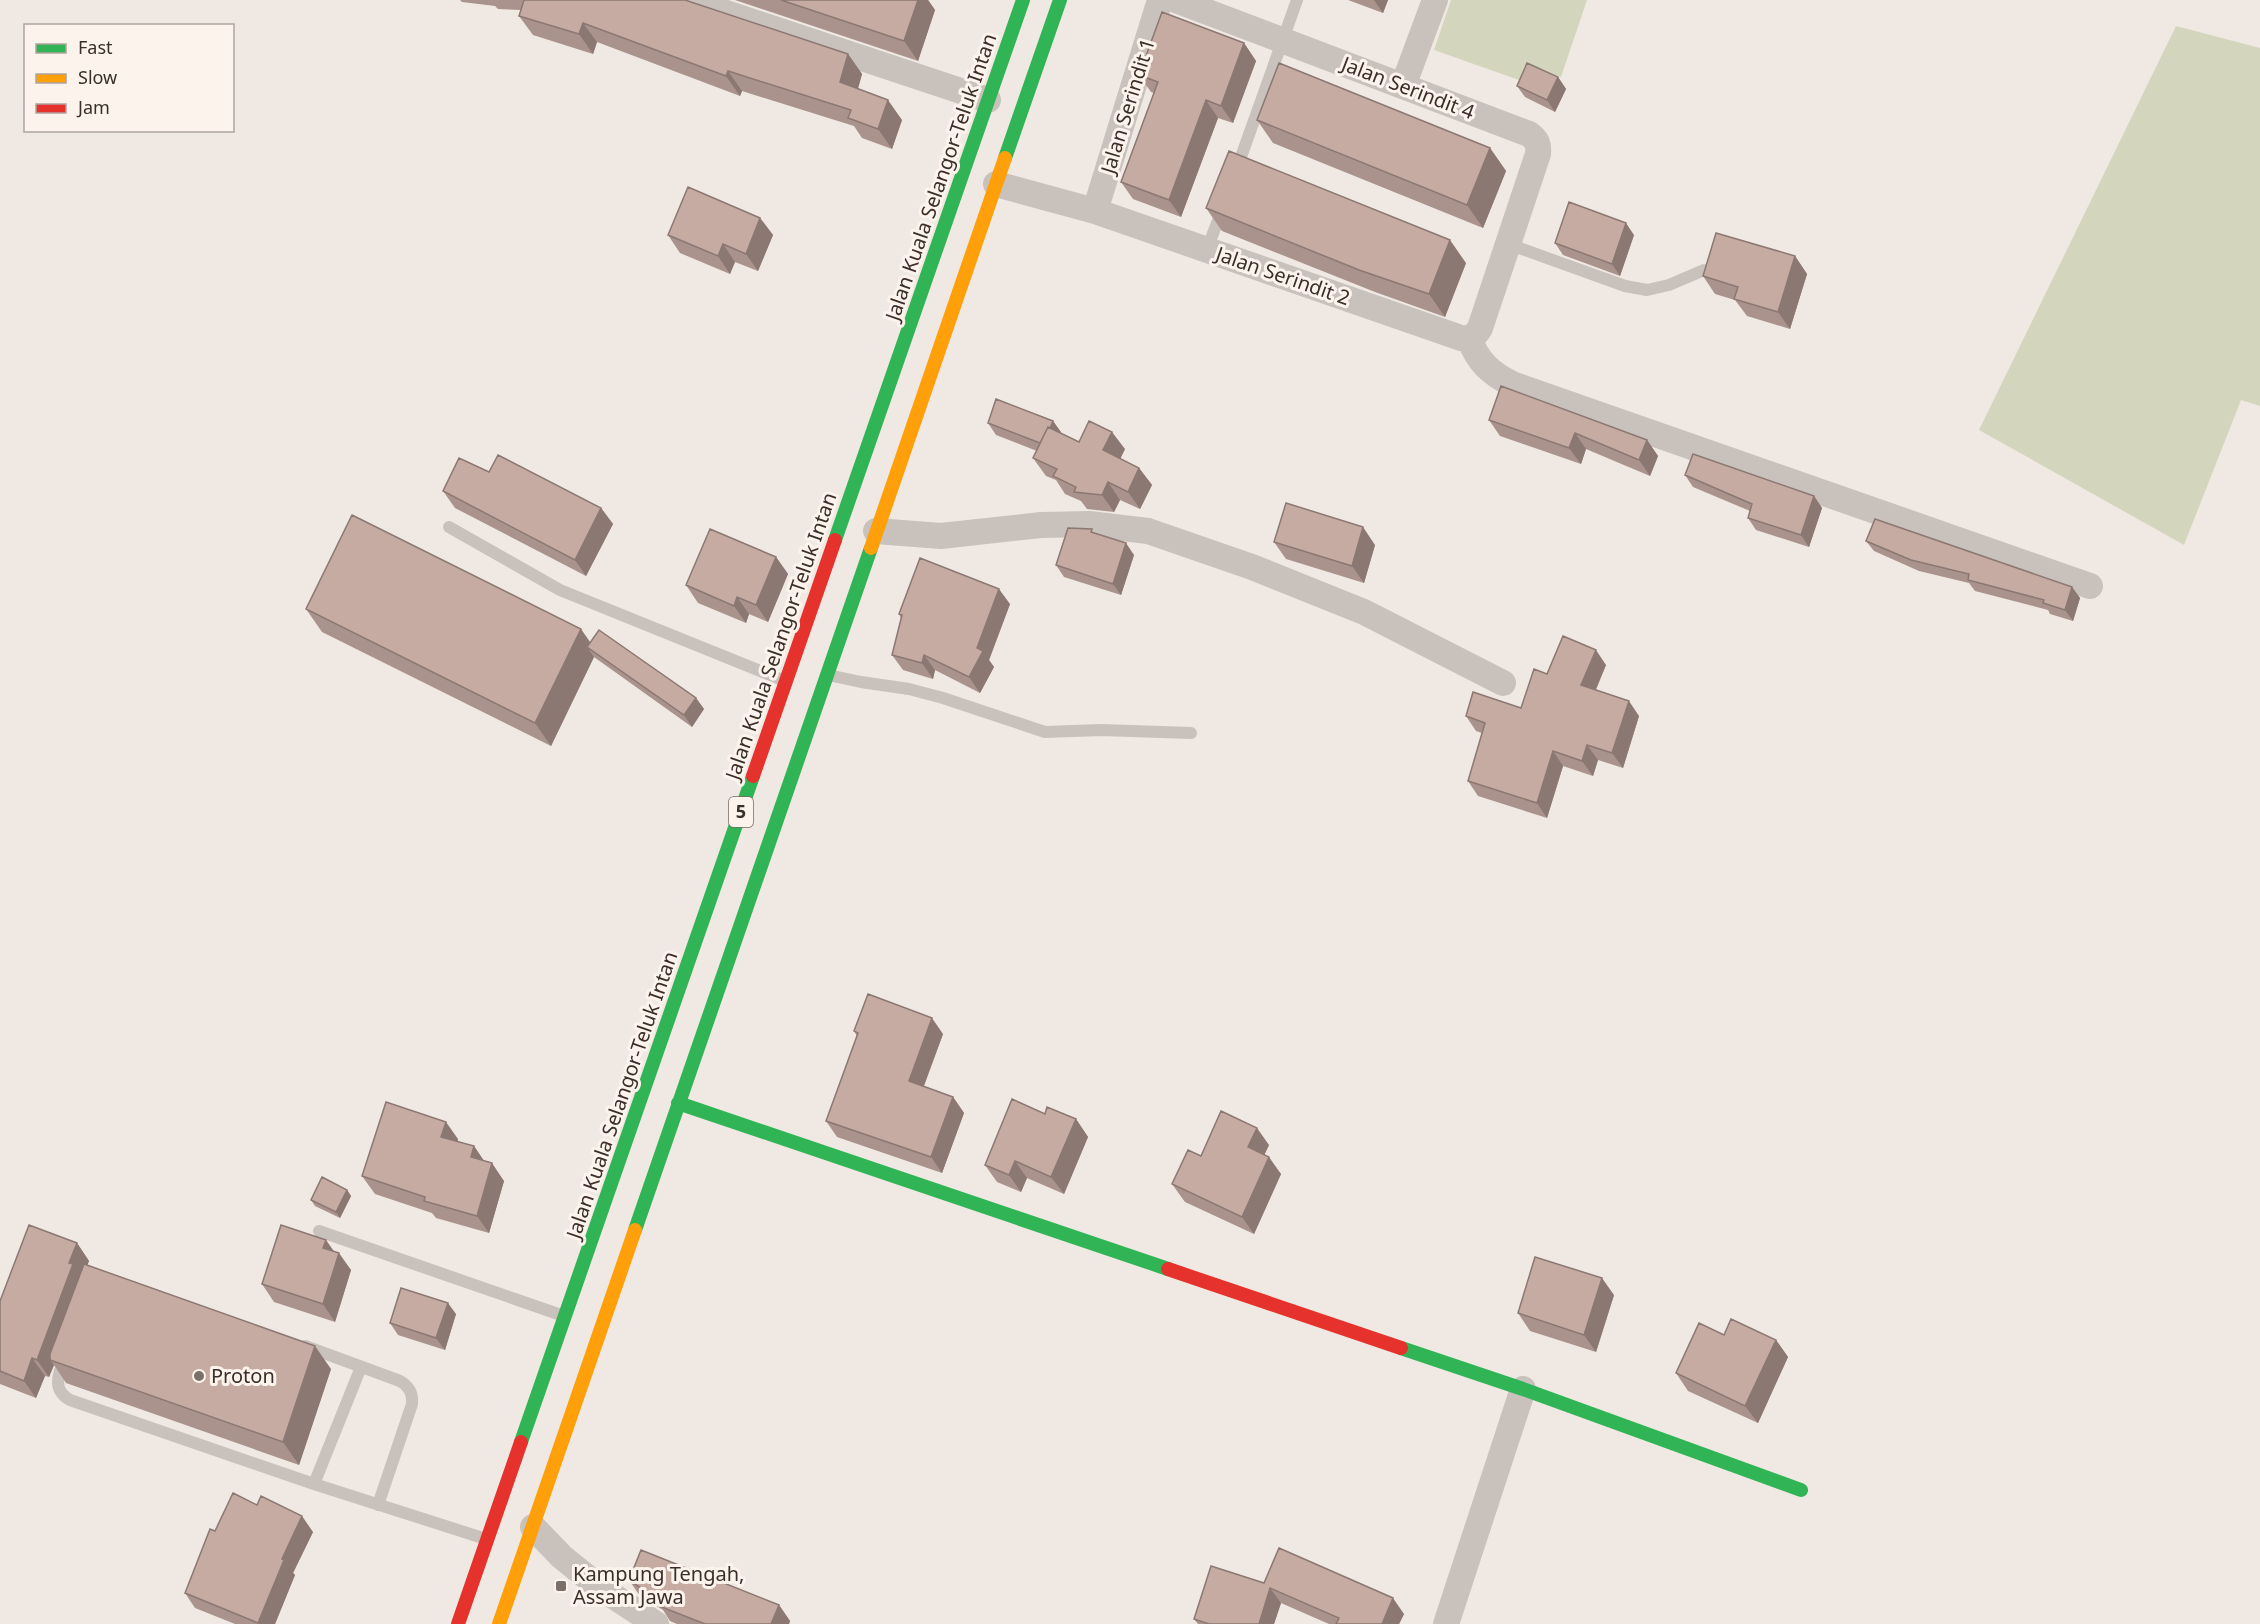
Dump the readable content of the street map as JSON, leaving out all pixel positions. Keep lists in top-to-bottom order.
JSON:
{
  "streets": {
    "main road": ["Jalan Kuala Selangor-Teluk Intan", "5"],
    "street": ["Jalan Serindit 4", "Jalan Serindit 1", "Jalan Serindit 2"]
  },
  "crossings": [
    ["Jalan Serindit 1", "Jalan Serindit 2"],
    ["Jalan Serindit 2", "5"]
  ],
  "places": {
    "other": ["Proton"],
    "transit": ["Kampung Tengah, Assam Jawa"]
  },
  "legend": ["Fast", "Slow", "Jam"]
}
